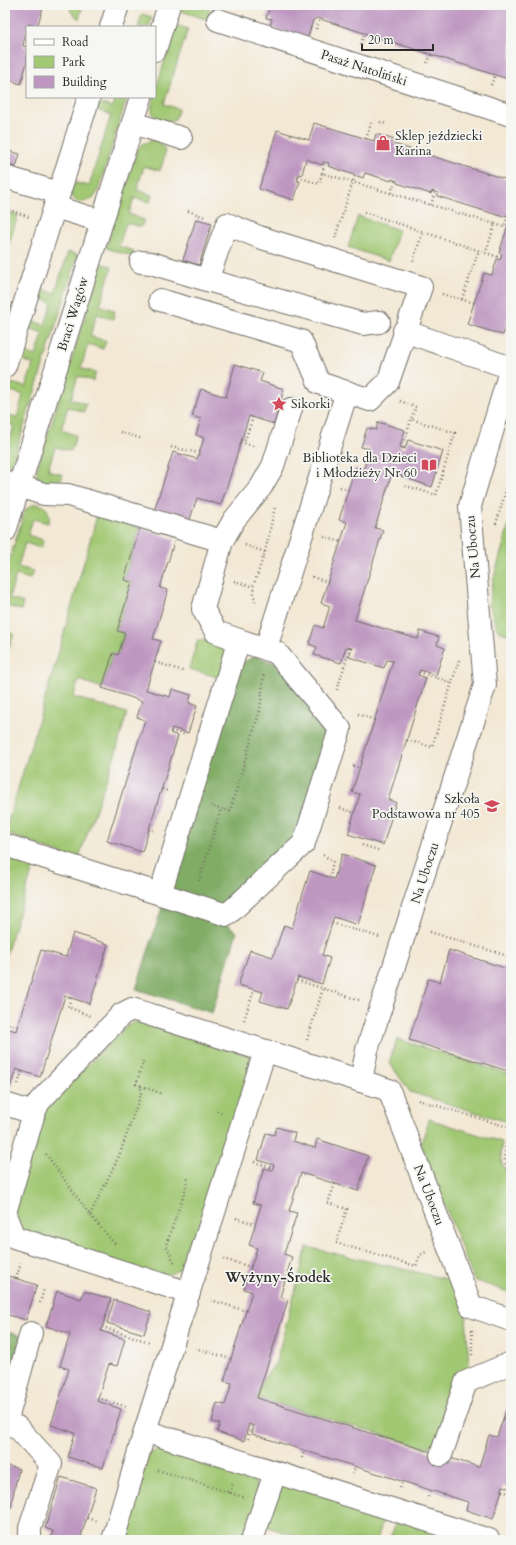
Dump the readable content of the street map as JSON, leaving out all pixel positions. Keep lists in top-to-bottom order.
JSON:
{
  "streets": {
    "street": ["Pasaż Natoliński", "Braci Wagów", "Na Uboczu"]
  },
  "districts": ["Wyżyny-Środek"],
  "places": {
    "shop": ["Sklep jeździecki Karina"],
    "place": ["Sikorki"],
    "library": ["Biblioteka dla Dzieci i Młodzieży Nr 60"],
    "school or university": ["Szkoła Podstawowa nr 405"]
  },
  "legend": ["Road", "Park", "Building"],
  "scale_bar": "20 m"
}
